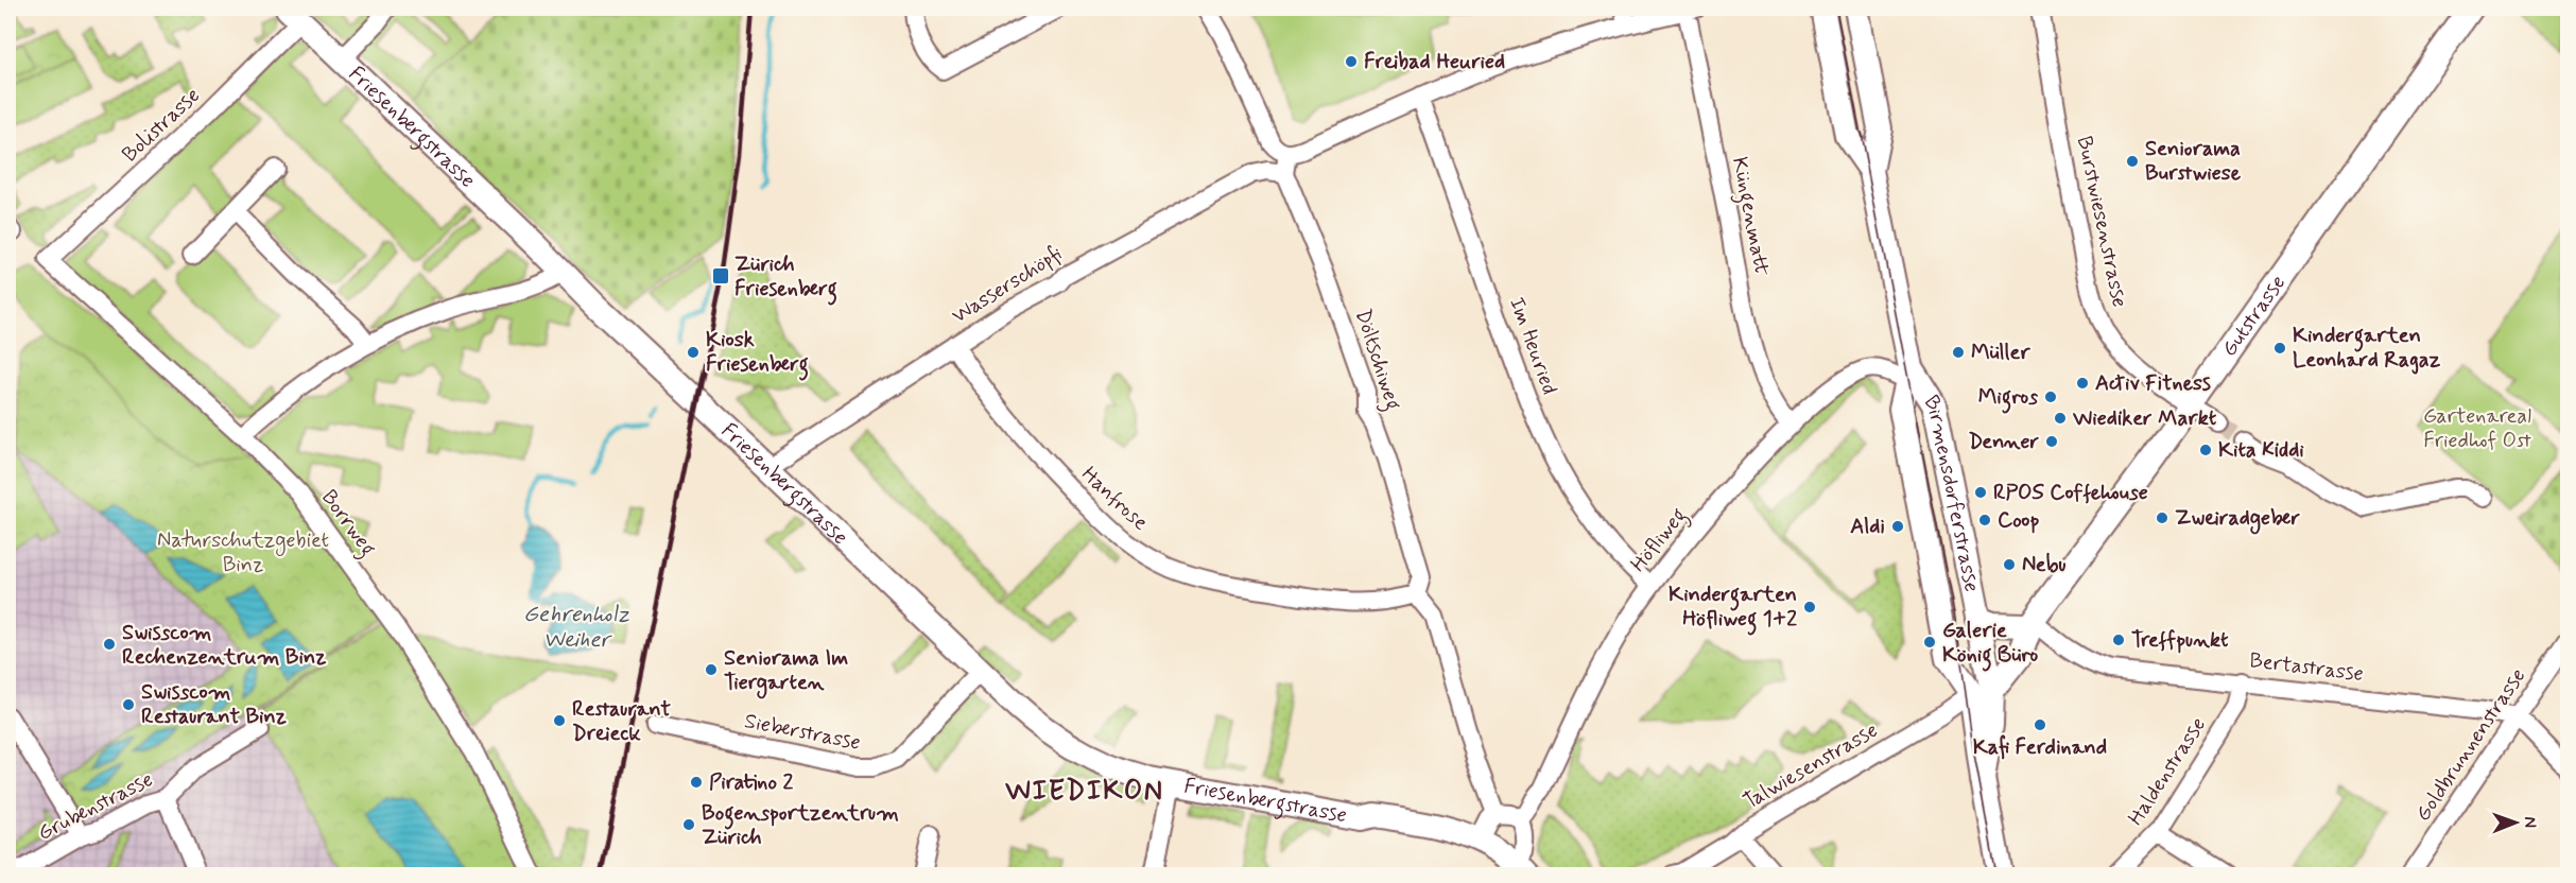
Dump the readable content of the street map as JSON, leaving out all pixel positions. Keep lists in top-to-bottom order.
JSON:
{
  "streets": {
    "main road": ["Friesenbergstrasse", "Gutstrasse", "Birmensdorferstrasse"],
    "street": [
      "Bolistrasse",
      "Küngenmatt",
      "Burstwiesenstrasse",
      "Wasserschöpfi",
      "Im Heuried",
      "Döltschiweg",
      "Hanfrose",
      "Borrweg",
      "Höfliweg",
      "Bertastrasse",
      "Sieberstrasse",
      "Goldbrunnenstrasse",
      "Talwiesenstrasse",
      "Haldenstrasse",
      "Grubenstrasse"
    ]
  },
  "crossings": [
    ["Bolistrasse", "Friesenbergstrasse"],
    ["Bolistrasse", "Borrweg"],
    ["Friesenbergstrasse", "Wasserschöpfi"],
    ["Friesenbergstrasse", "Sieberstrasse"],
    ["Küngenmatt", "Höfliweg"],
    ["Burstwiesenstrasse", "Gutstrasse"],
    ["Wasserschöpfi", "Döltschiweg"],
    ["Wasserschöpfi", "Hanfrose"],
    ["Gutstrasse", "Birmensdorferstrasse"],
    ["Gutstrasse", "Bertastrasse"],
    ["Gutstrasse", "Talwiesenstrasse"],
    ["Im Heuried", "Höfliweg"],
    ["Döltschiweg", "Hanfrose"],
    ["Birmensdorferstrasse", "Höfliweg"],
    ["Birmensdorferstrasse", "Talwiesenstrasse"],
    ["Bertastrasse", "Goldbrunnenstrasse"],
    ["Bertastrasse", "Haldenstrasse"]
  ],
  "districts": ["WIEDIKON"],
  "water": ["Gehrenholz Weiher"],
  "parks": ["Gartenareal Friedhof Ost", "Naturschutzgebiet Binz"],
  "places": {
    "other": [
      "Freibad Heuried",
      "Seniorama Burstwiese",
      "Kindergarten Leonhard Ragaz",
      "Kiosk Friesenberg",
      "Müller",
      "Activ Fitness",
      "Migros",
      "Wiediker Markt",
      "Denner",
      "Kita Kiddi",
      "RPOS Coffehouse",
      "Zweiradgeber",
      "Coop",
      "Aldi",
      "Nebu",
      "Kindergarten Höfliweg 1+2",
      "Treffpunkt",
      "Galerie König Büro",
      "Swisscom Rechenzentrum Binz",
      "Seniorama Im Tiergarten",
      "Swisscom Restaurant Binz",
      "Restaurant Dreieck",
      "Kafi Ferdinand",
      "Piratino 2",
      "Bogensportzentrum Zürich"
    ],
    "transit": ["Zürich Friesenberg"]
  },
  "north": "right"
}
